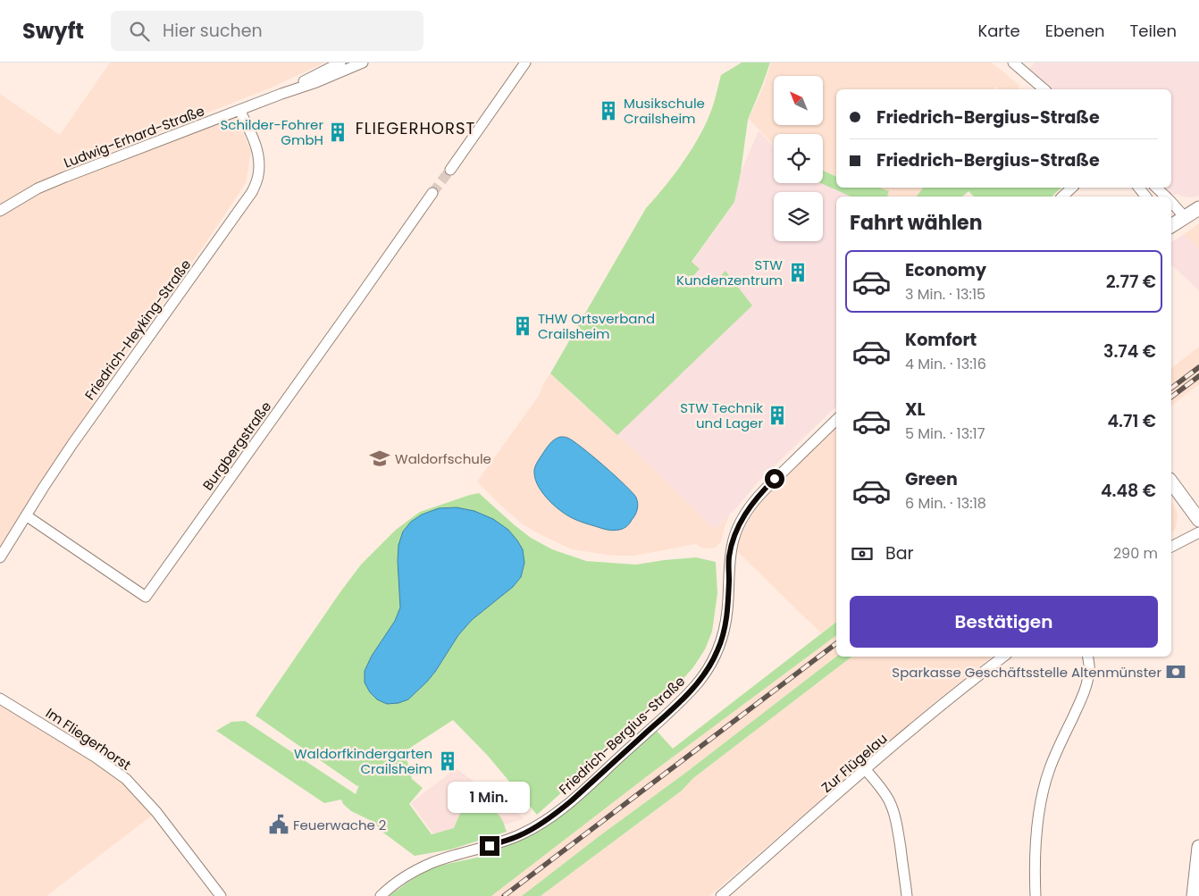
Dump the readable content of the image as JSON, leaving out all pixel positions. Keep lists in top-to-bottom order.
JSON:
{
  "streets": {
    "street": [
      "Ludwig-Erhard-Straße",
      "Friedrich-Heyking-Straße",
      "Burgbergstraße",
      "Friedrich-Bergius-Straße",
      "Im Fliegerhorst",
      "Zur Flügelau"
    ]
  },
  "crossings": [
    ["Ludwig-Erhard-Straße", "Friedrich-Heyking-Straße"],
    ["Friedrich-Heyking-Straße", "Burgbergstraße"]
  ],
  "districts": ["FLIEGERHORST"],
  "places": {
    "building": [
      "Musikschule Crailsheim",
      "Schilder-Fohrer GmbH",
      "STW Kundenzentrum",
      "THW Ortsverband Crailsheim",
      "STW Technik und Lager",
      "Waldorfkindergarten Crailsheim"
    ],
    "school or university": ["Waldorfschule"],
    "bank": ["Sparkasse Geschäftsstelle Altenmünster"],
    "public building": ["Feuerwache 2"]
  },
  "north": "top left",
  "page": {
    "header": "Swyft",
    "search": "Hier suchen",
    "nav": ["Karte", "Ebenen", "Teilen"],
    "banner": ["Friedrich-Bergius-Straße", "Friedrich-Bergius-Straße"],
    "heading": "Fahrt wählen",
    "list": [
      {
        "name": "Economy",
        "note": "3 Min. · 13:15",
        "value": "2.77 €"
      },
      {
        "name": "Komfort",
        "note": "4 Min. · 13:16",
        "value": "3.74 €"
      },
      {
        "name": "XL",
        "note": "5 Min. · 13:17",
        "value": "4.71 €"
      },
      {
        "name": "Green",
        "note": "6 Min. · 13:18",
        "value": "4.48 €"
      }
    ],
    "pay": ["Bar", "290 m"],
    "buttons": "Bestätigen",
    "bubble": "1 Min."
  }
}
